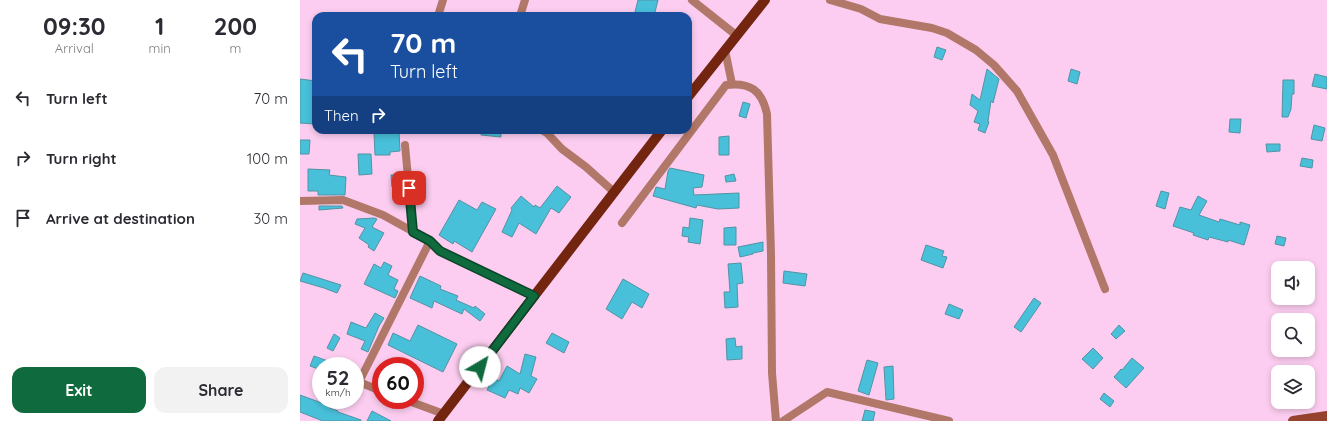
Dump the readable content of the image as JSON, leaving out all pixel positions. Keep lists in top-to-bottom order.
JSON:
{
  "page": {
    "eta": [
      "09:30",
      "Arrival",
      "1",
      "min",
      "200",
      "m"
    ],
    "turn": ["70 m", "Turn left"],
    "list": [
      {
        "name": "Turn left",
        "value": "70 m"
      },
      {
        "name": "Turn right",
        "value": "100 m"
      },
      {
        "name": "Arrive at destination",
        "value": "30 m"
      }
    ],
    "then": "Then",
    "speed": "52 km/h",
    "limit": "60",
    "buttons": ["Exit", "Share"]
  }
}
